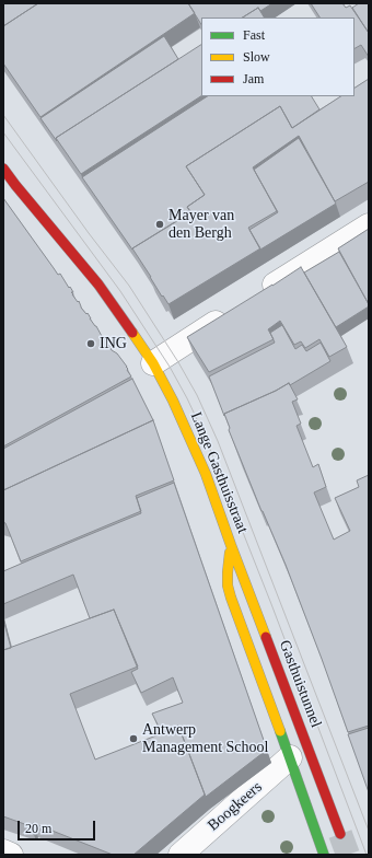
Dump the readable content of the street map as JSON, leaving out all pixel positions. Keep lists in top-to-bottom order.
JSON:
{
  "streets": {
    "street": ["Lange Gasthuisstraat", "Gasthuistunnel", "Boogkeers"]
  },
  "crossings": [
    ["Lange Gasthuisstraat", "Gasthuistunnel"],
    ["Lange Gasthuisstraat", "Boogkeers"]
  ],
  "places": ["Mayer van den Bergh", "ING", "Antwerp Management School"],
  "legend": ["Fast", "Slow", "Jam"],
  "scale_bar": "20 m"
}
